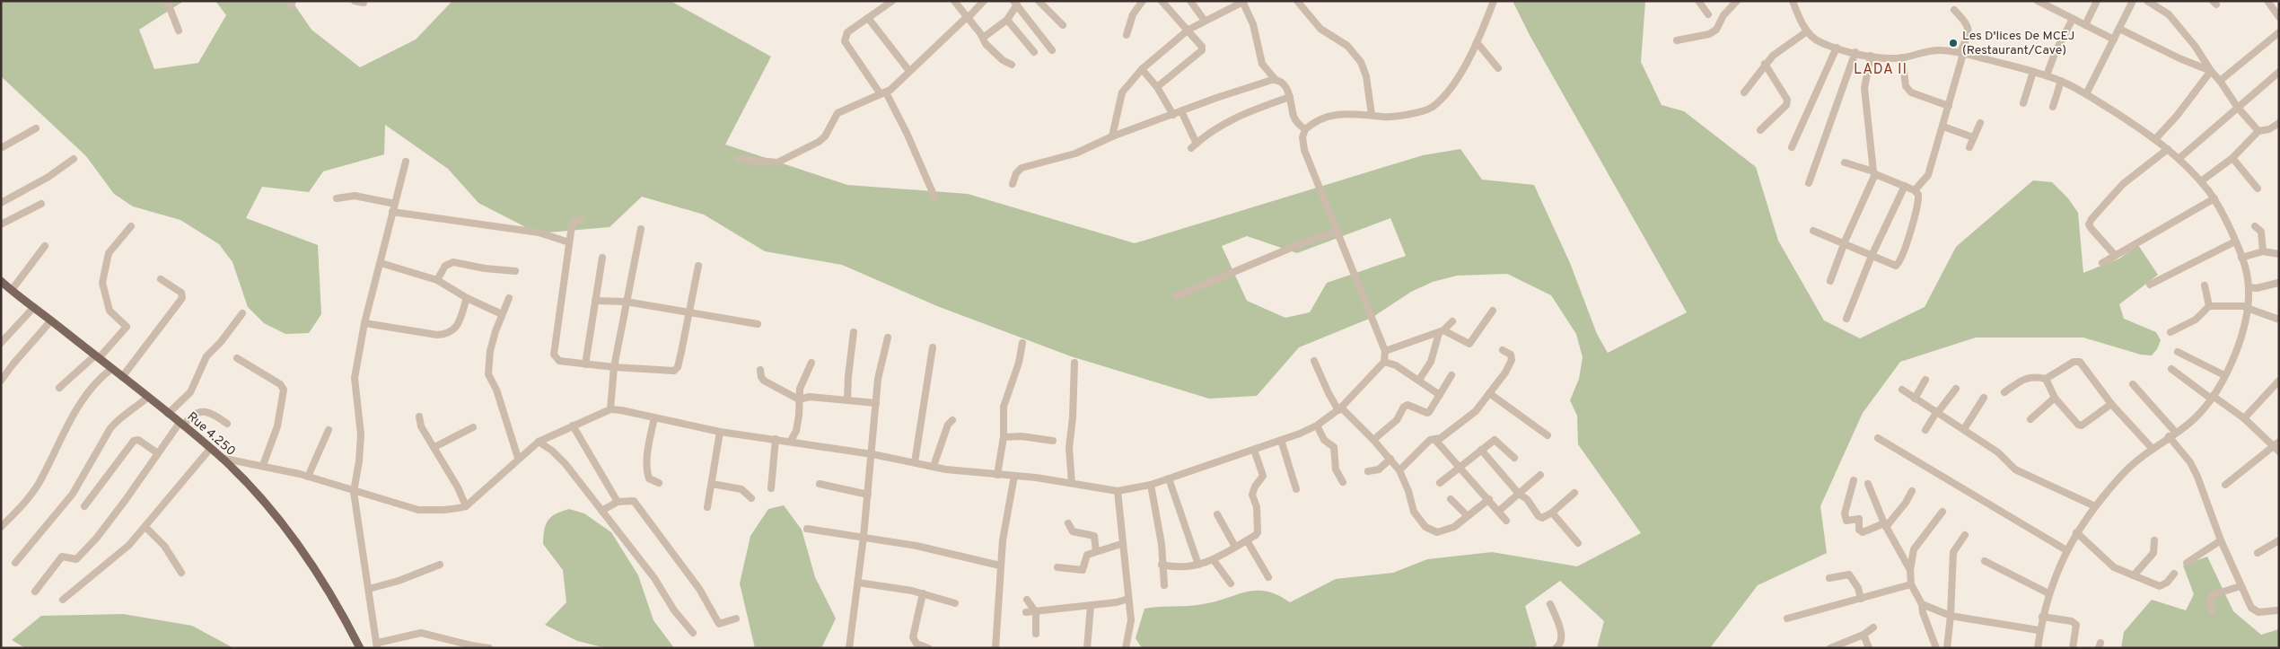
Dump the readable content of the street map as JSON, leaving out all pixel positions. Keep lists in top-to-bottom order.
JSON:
{
  "streets": {
    "main road": ["Rue 4.250"]
  },
  "districts": ["LADA II"],
  "places": ["Les D'lices De MCEJ (Restaurant/Cave)"]
}
